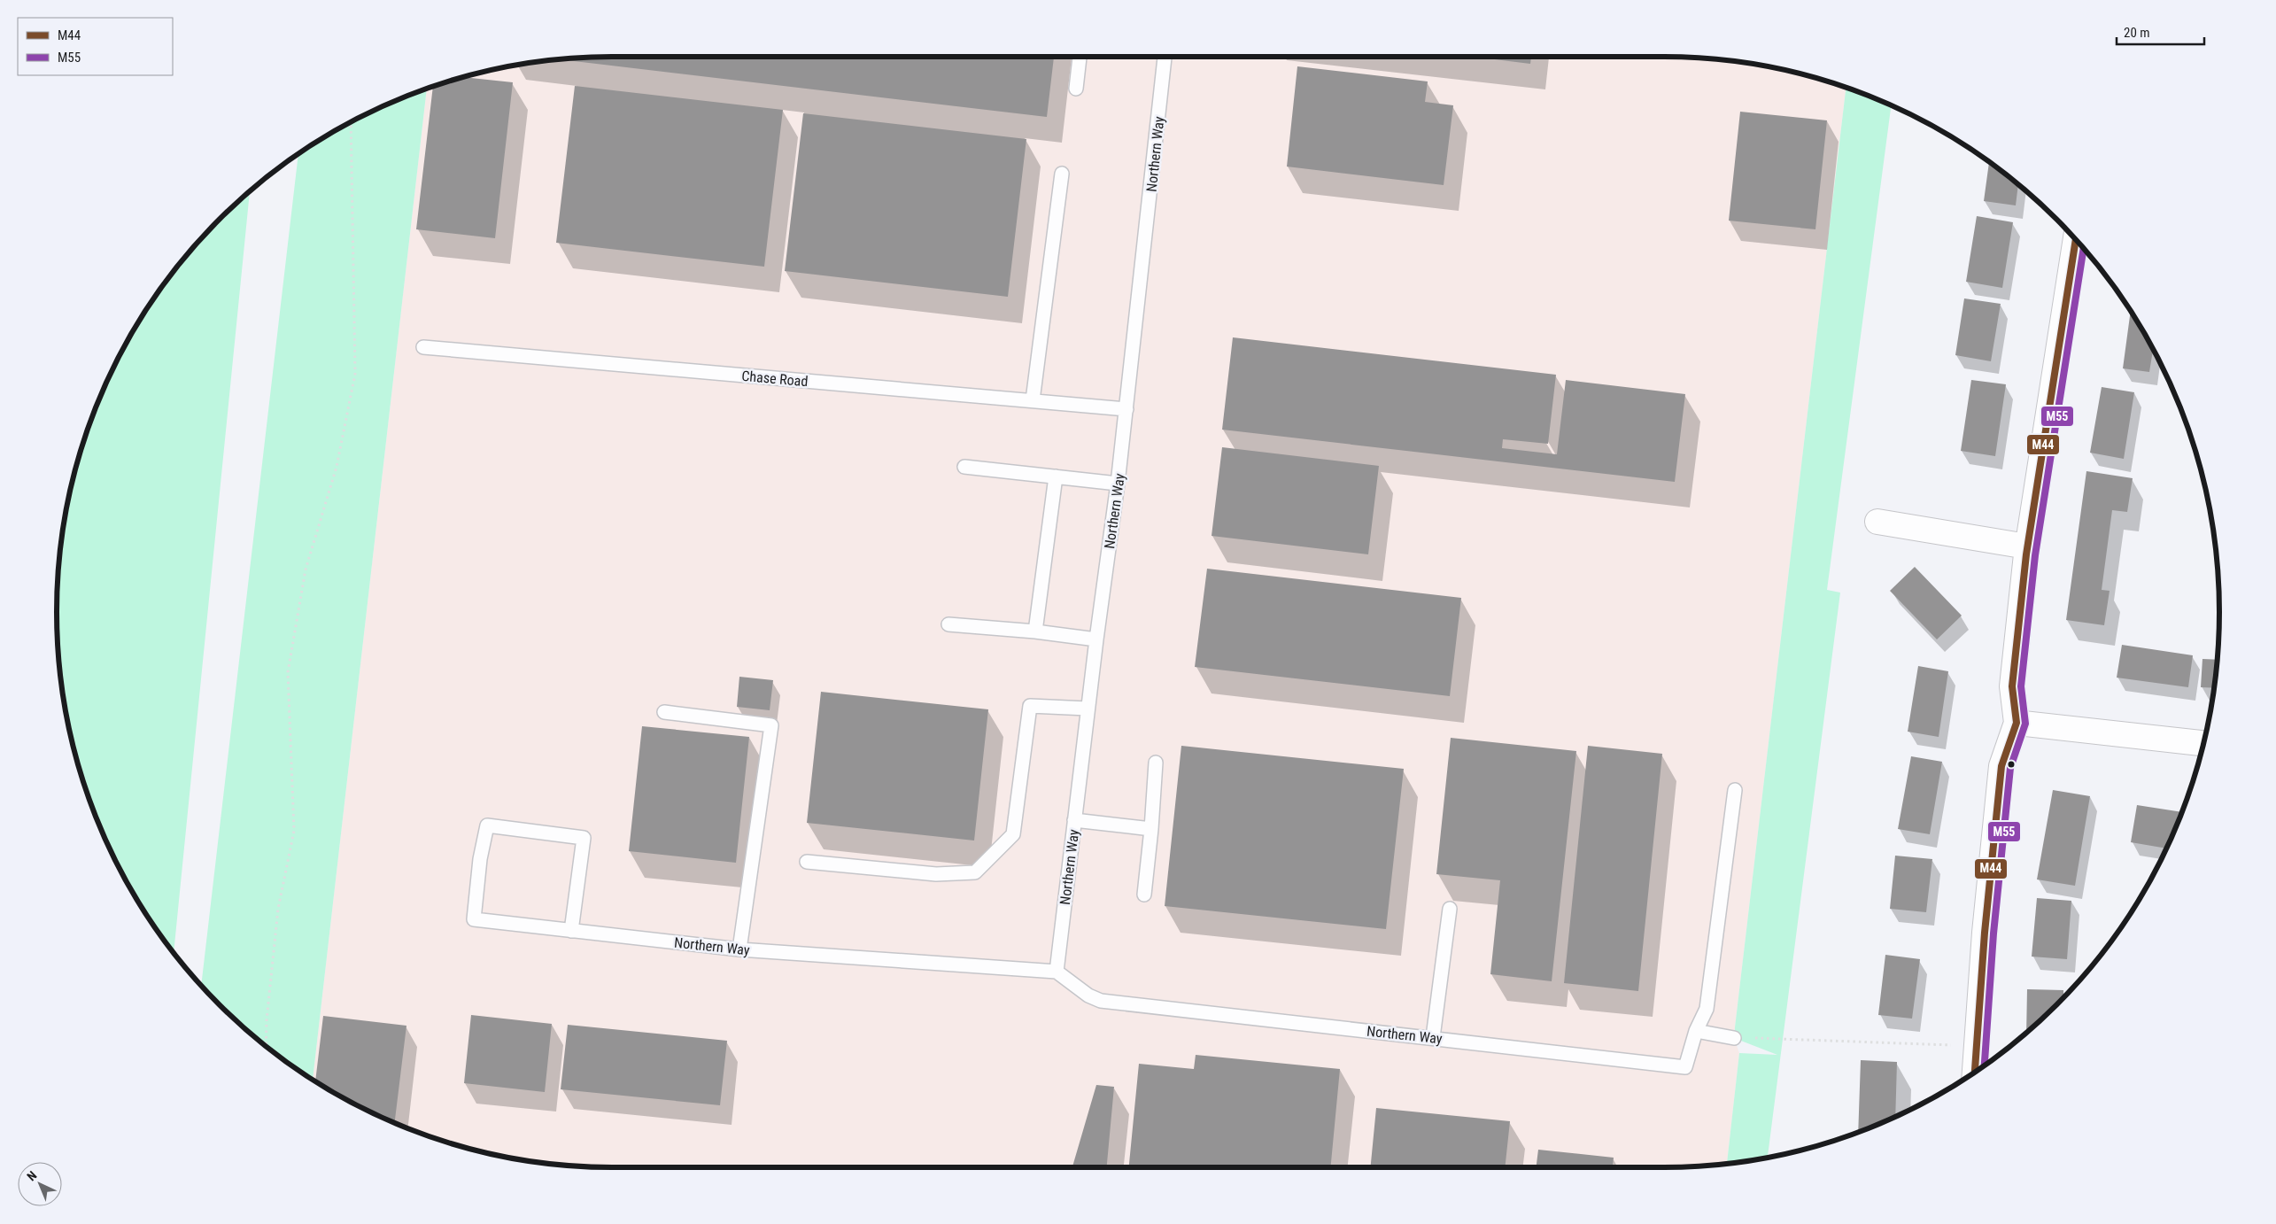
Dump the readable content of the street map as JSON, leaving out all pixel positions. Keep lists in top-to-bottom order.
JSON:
{
  "streets": {
    "lane": ["Northern Way", "Chase Road"]
  },
  "crossings": [
    ["Northern Way", "Chase Road"]
  ],
  "lines": ["transit line M44", "transit line M55"],
  "legend": ["M44", "M55"],
  "scale_bar": "20 m",
  "north": "top left"
}
